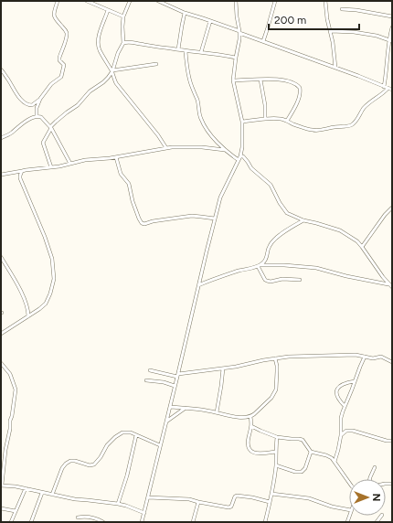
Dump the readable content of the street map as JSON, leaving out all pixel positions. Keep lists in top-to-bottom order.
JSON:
{
  "scale_bar": "200 m",
  "north": "right"
}
